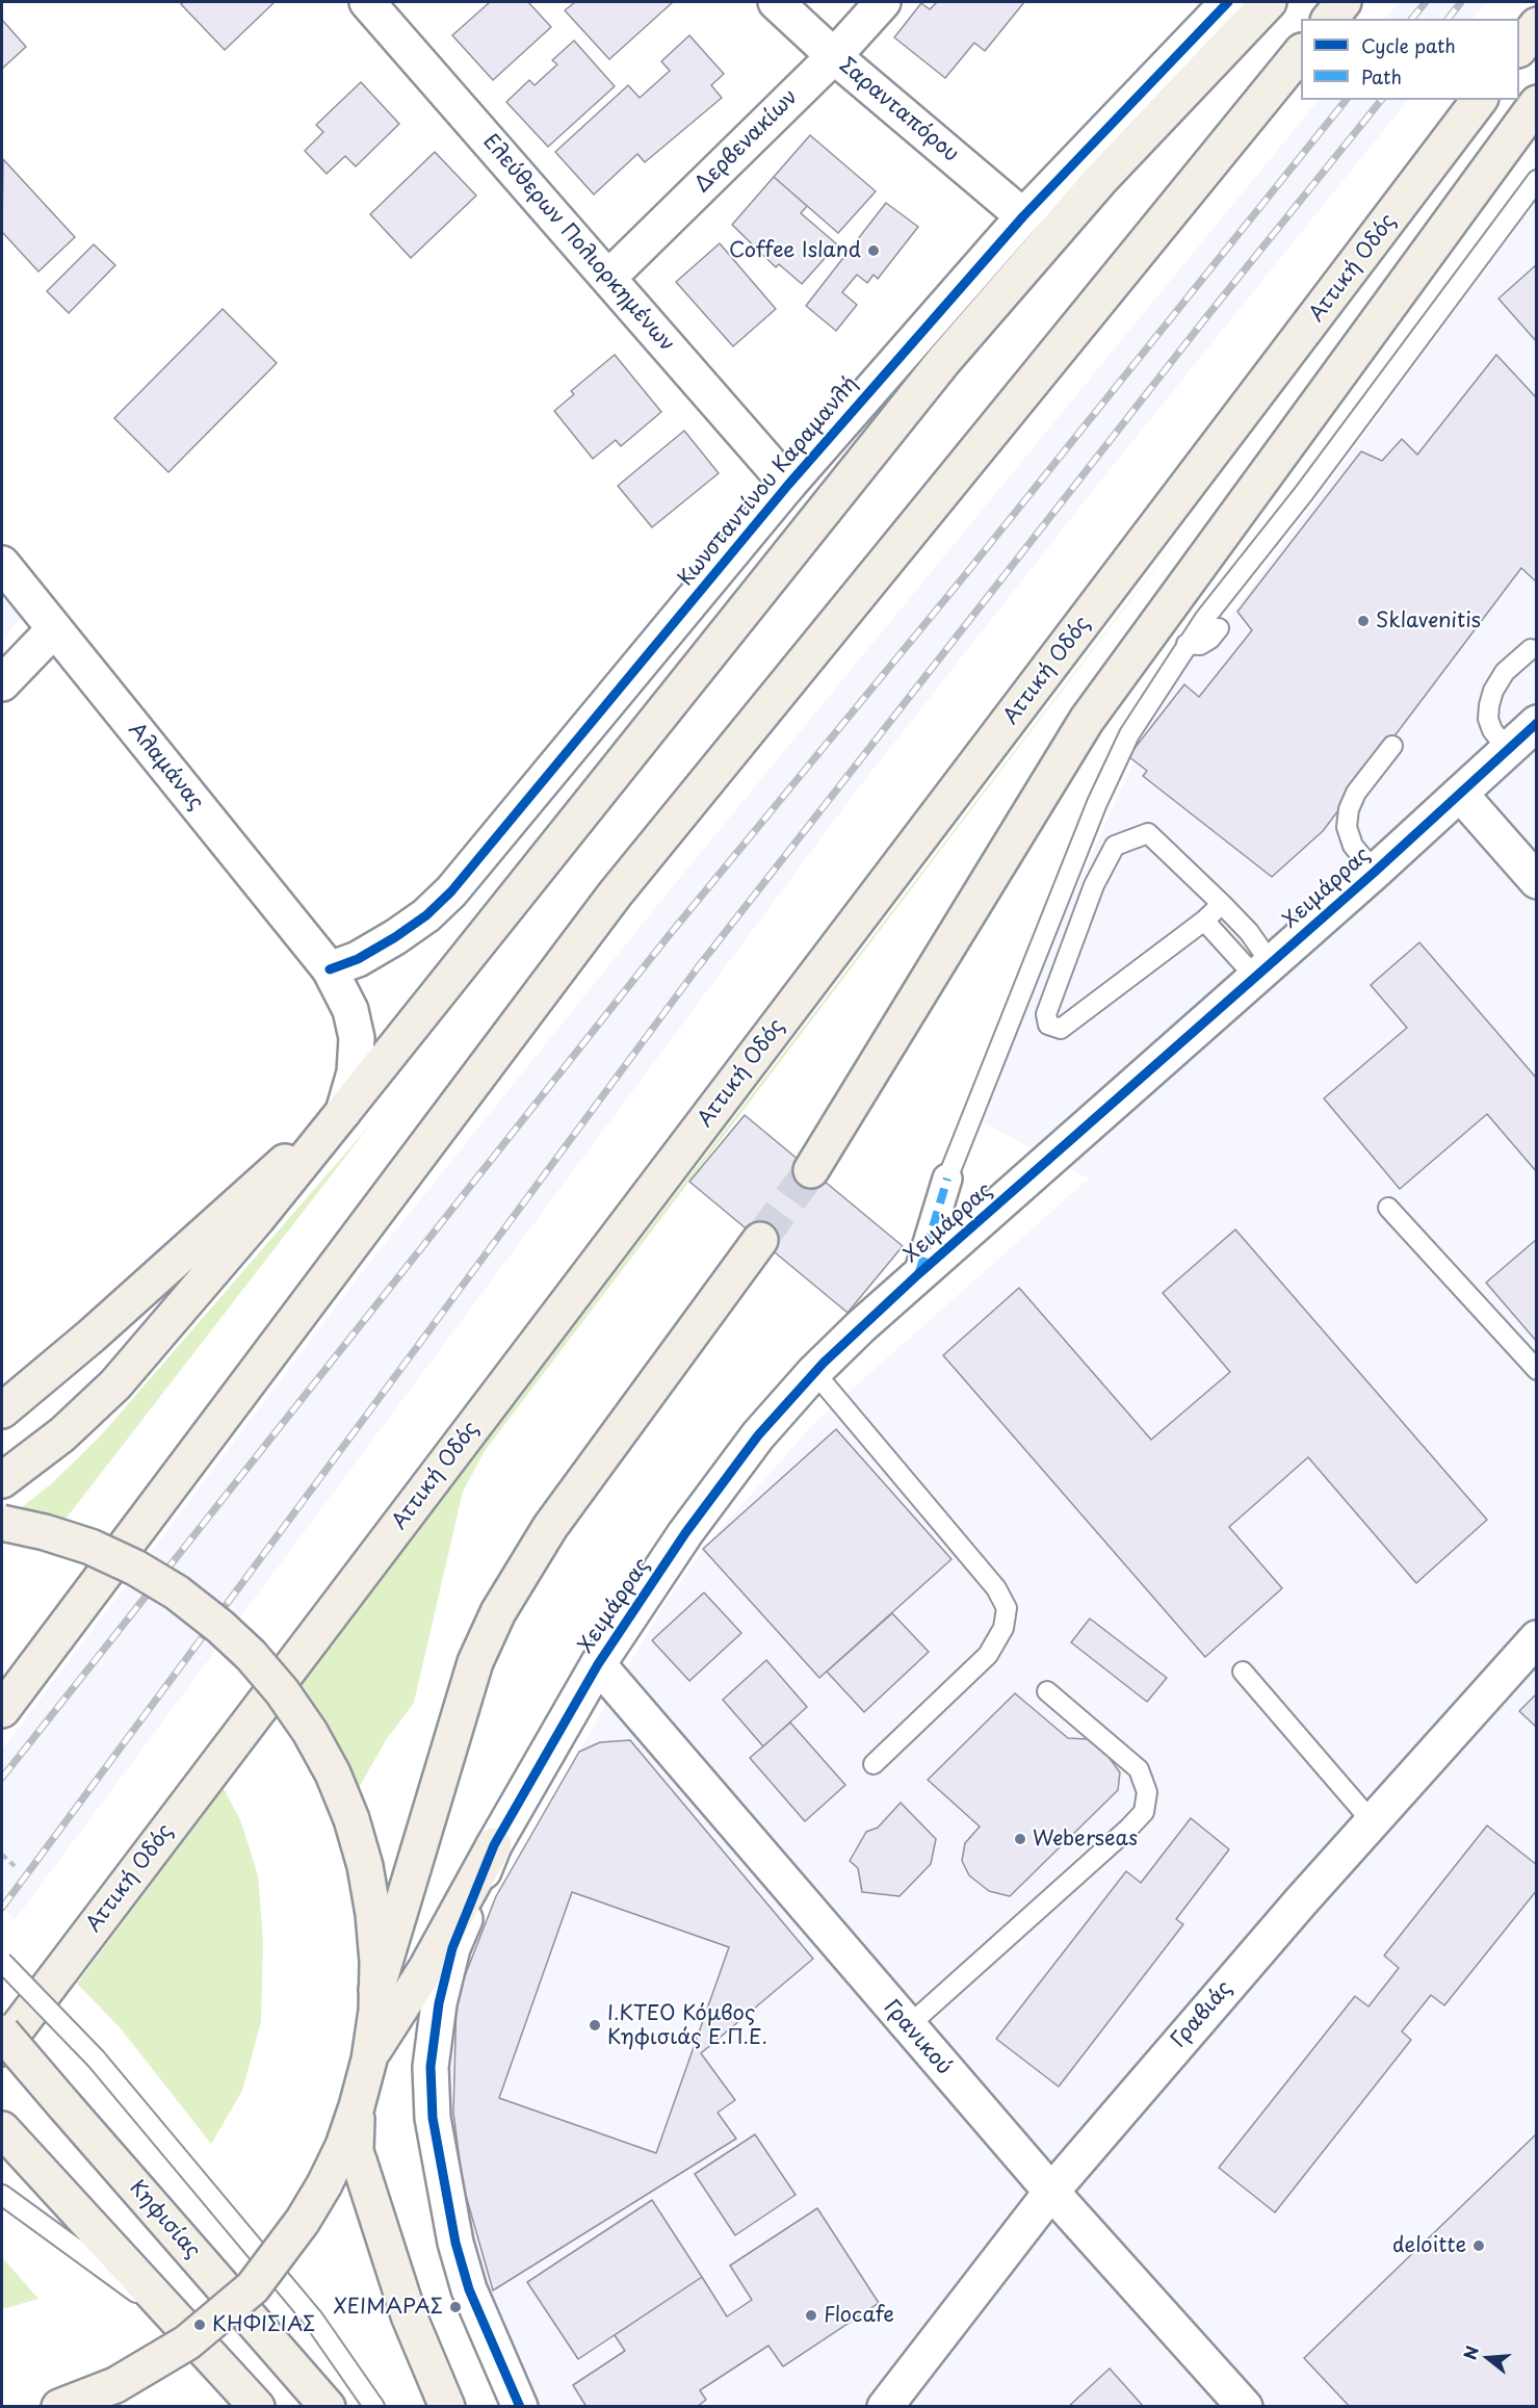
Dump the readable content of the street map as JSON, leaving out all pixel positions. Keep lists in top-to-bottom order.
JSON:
{
  "streets": {
    "main road": ["Αττική Οδός", "Κηφισίας"],
    "street": [
      "Σαρανταπόρου",
      "Δερβενακίων",
      "Ελεύθερων Πολιορκημένων",
      "Κωνσταντίνου Καραμανλή",
      "Αλαμάνας",
      "Χειμάρρας",
      "Γραβιάς",
      "Γρανικού"
    ]
  },
  "crossings": [
    ["Σαρανταπόρου", "Δερβενακίων"],
    ["Σαρανταπόρου", "Κωνσταντίνου Καραμανλή"],
    ["Δερβενακίων", "Ελεύθερων Πολιορκημένων"],
    ["Ελεύθερων Πολιορκημένων", "Κωνσταντίνου Καραμανλή"],
    ["Κωνσταντίνου Καραμανλή", "Αλαμάνας"],
    ["Χειμάρρας", "Γρανικού"],
    ["Γραβιάς", "Γρανικού"]
  ],
  "places": [
    "Coffee Island",
    "Sklavenitis",
    "Weberseas",
    "Ι.ΚΤΕΟ Κόμβος Κηφισιάς Ε.Π.Ε.",
    "deloitte",
    "ΧΕΙΜΑΡΑΣ",
    "Flocafe",
    "ΚΗΦΙΣΙΑΣ"
  ],
  "legend": ["Cycle path", "Path"],
  "north": "left"
}
